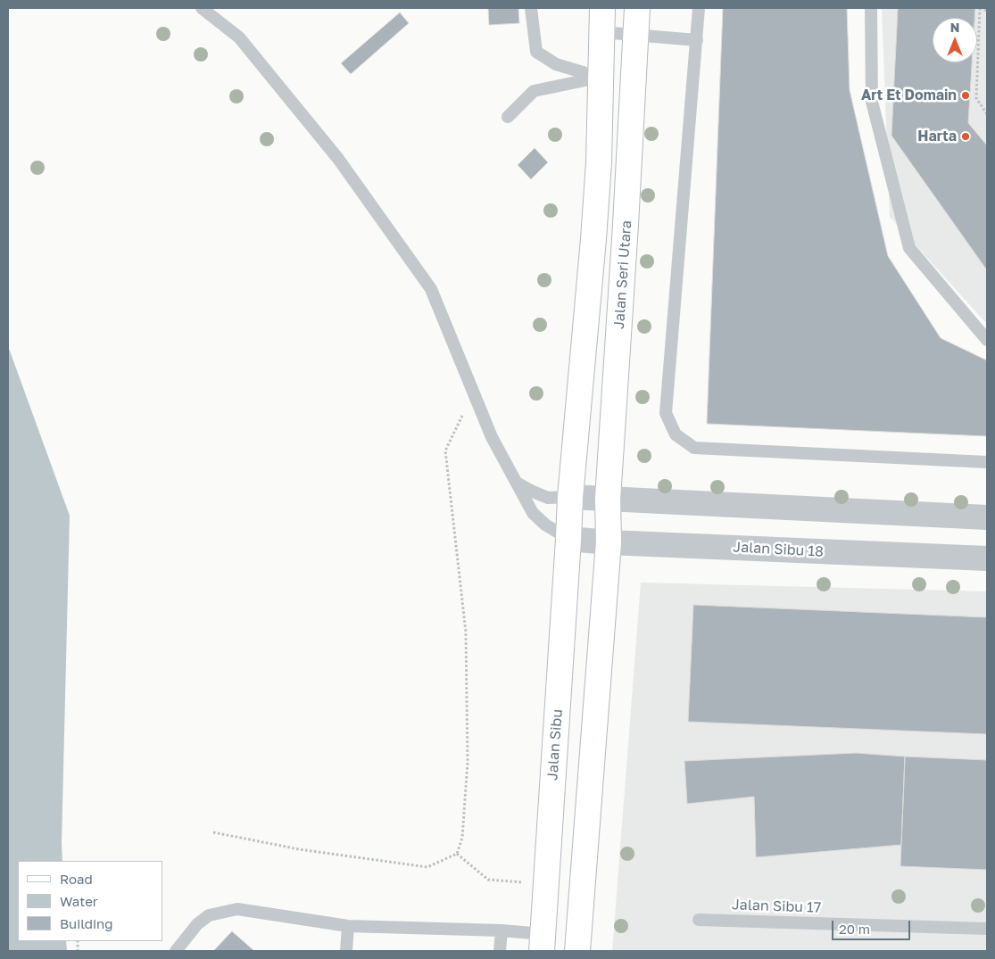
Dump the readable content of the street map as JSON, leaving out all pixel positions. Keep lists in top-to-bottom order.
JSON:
{
  "streets": {
    "street": ["Jalan Seri Utara", "Jalan Sibu 18", "Jalan Sibu"],
    "lane": ["Jalan Sibu 17"]
  },
  "crossings": [
    ["Jalan Seri Utara", "Jalan Sibu 18"],
    ["Jalan Sibu 18", "Jalan Sibu"]
  ],
  "places": ["Art Et Domain", "Harta"],
  "legend": ["Road", "Water", "Building"],
  "scale_bar": "20 m",
  "north": "top"
}
